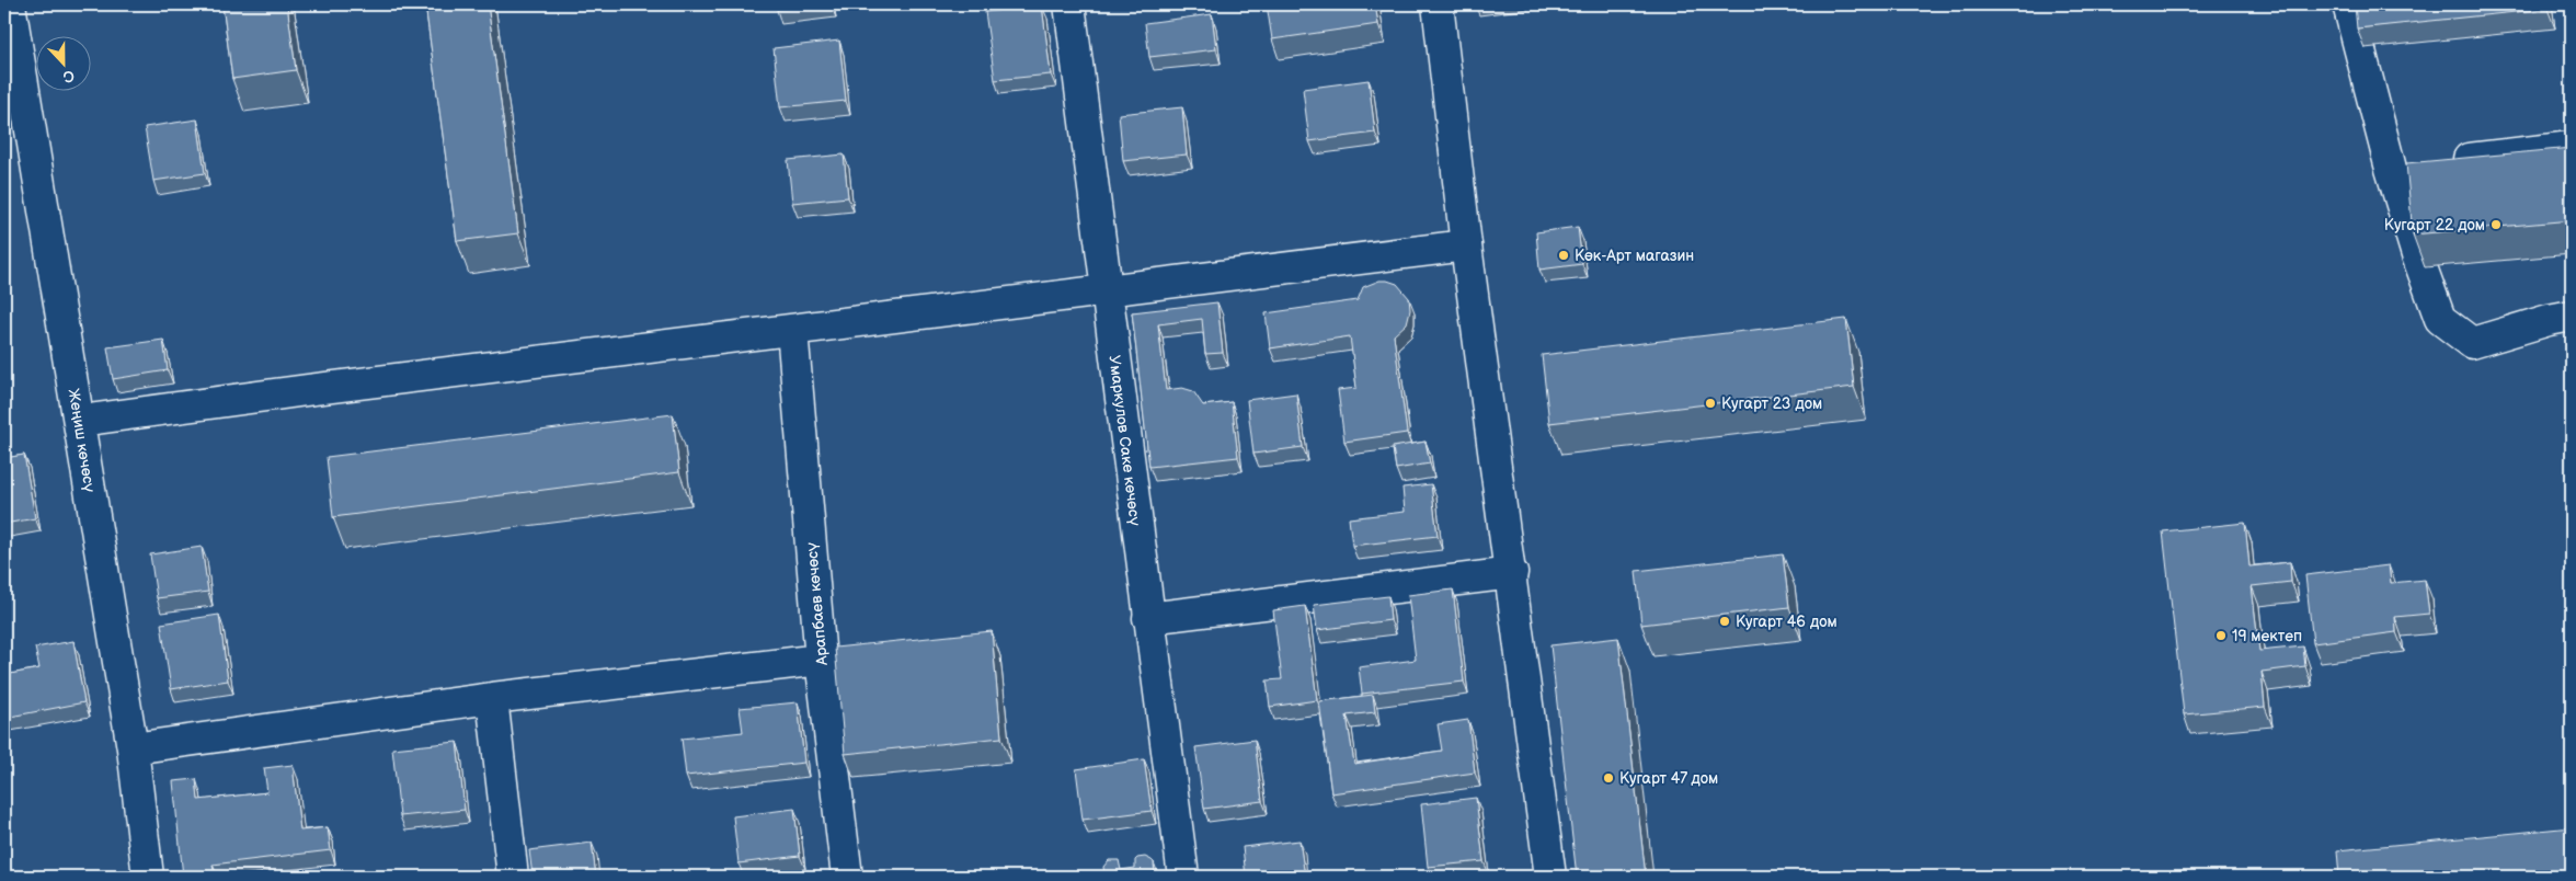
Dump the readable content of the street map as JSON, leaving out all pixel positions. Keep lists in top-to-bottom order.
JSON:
{
  "streets": {
    "street": ["Жеңиш көчөсү", "Умаркулов Саке көчөсү", "Арапбаев көчөсү"]
  },
  "places": [
    "Кугарт 22 дом",
    "Көк-Арт магазин",
    "Кугарт 23 дом",
    "Кугарт 46 дом",
    "19 мектеп",
    "Кугарт 47 дом"
  ],
  "north": "bottom"
}
